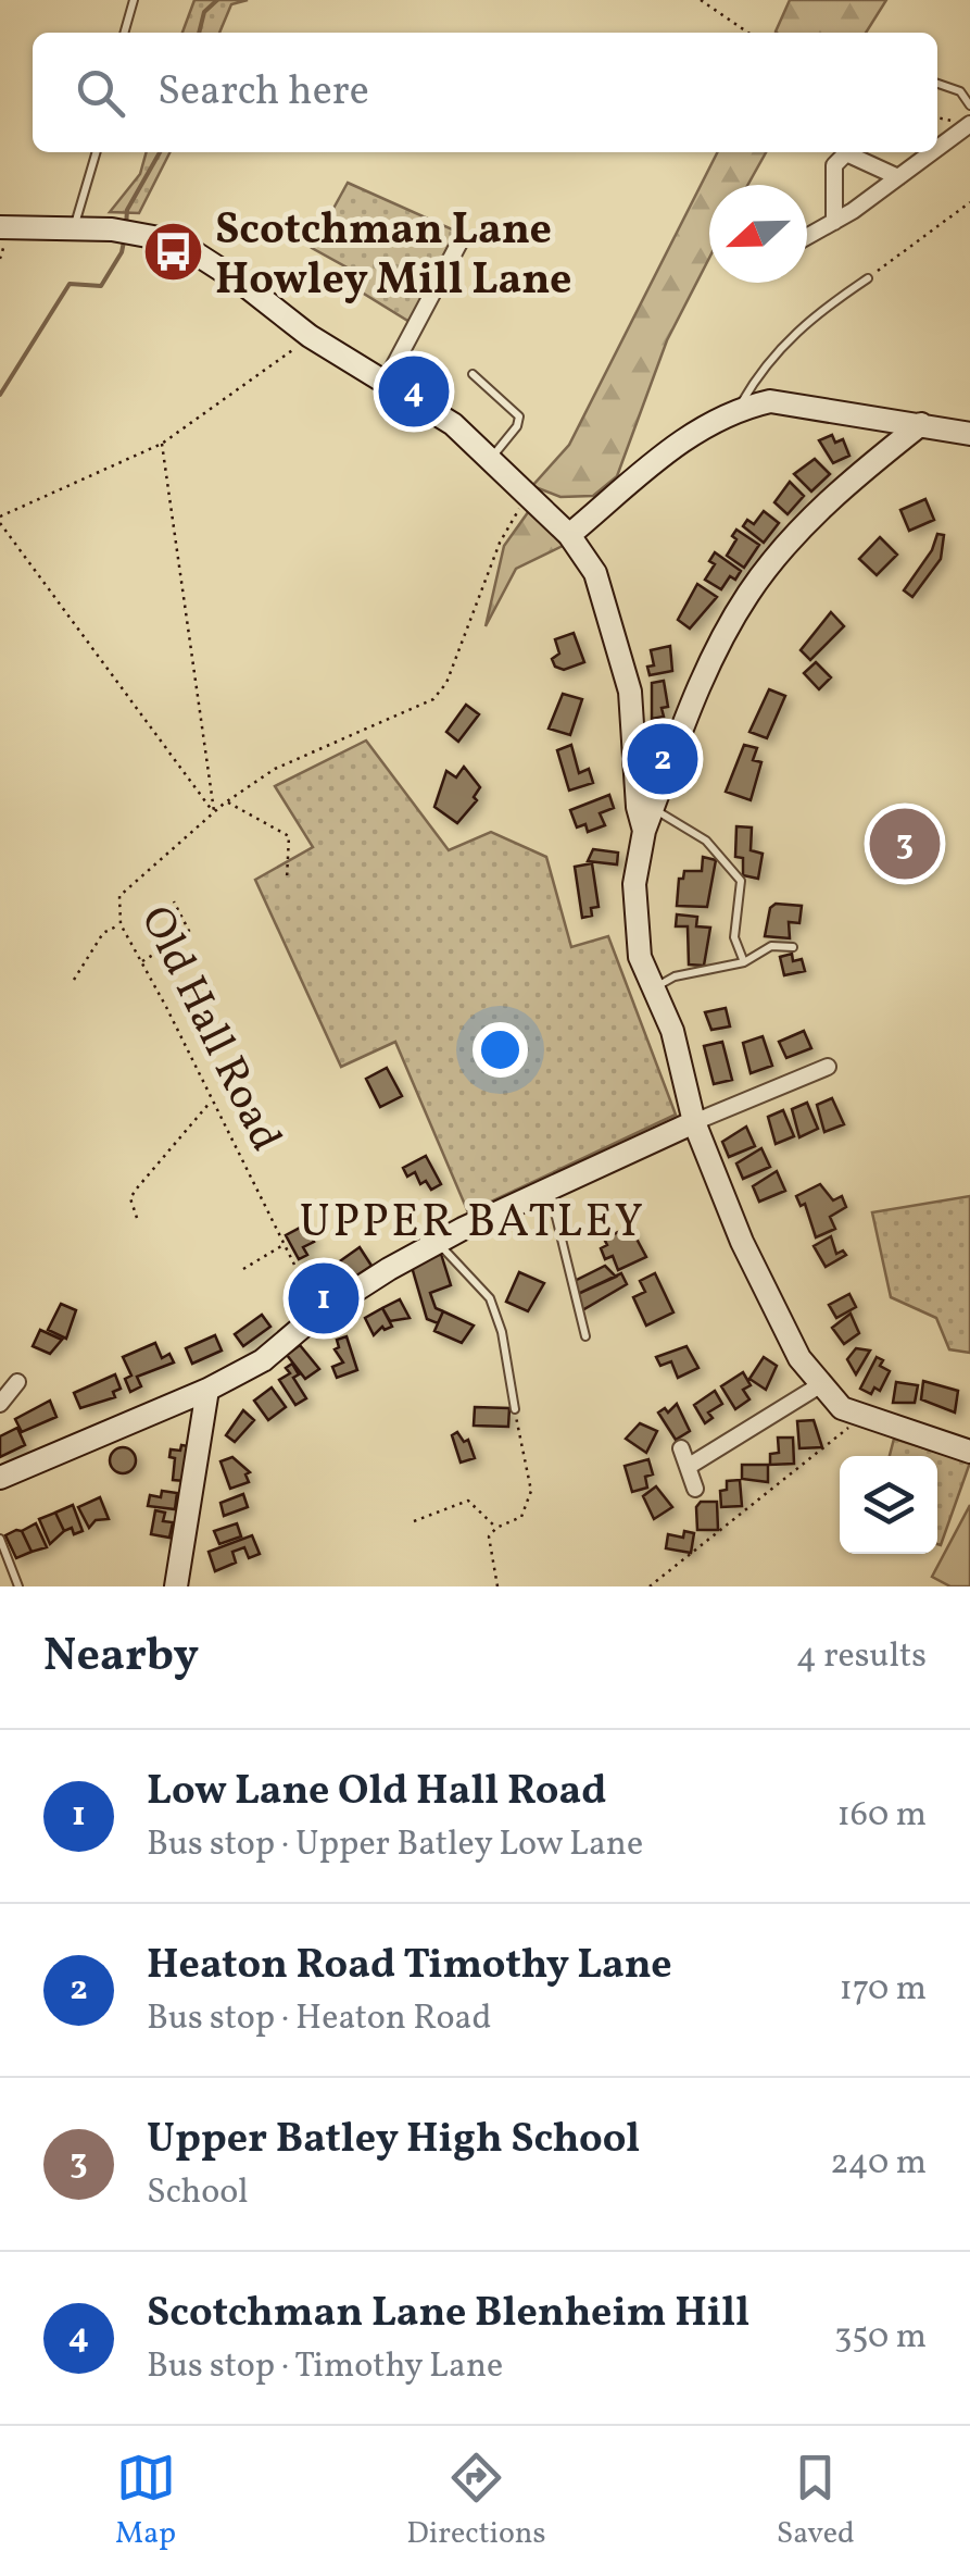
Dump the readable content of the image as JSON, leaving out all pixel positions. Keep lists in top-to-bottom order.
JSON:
{
  "streets": {
    "path": ["Old Hall Road"]
  },
  "districts": ["UPPER BATLEY"],
  "places": {
    "bus stop": ["Scotchman Lane Howley Mill Lane"]
  },
  "north": "left",
  "page": {
    "search": "Search here",
    "pins": [
      "4",
      "2",
      "3",
      "1"
    ],
    "heading": ["Nearby", "4 results"],
    "list": [
      {
        "mark": "1",
        "name": "Low Lane Old Hall Road",
        "note": "Bus stop · Upper Batley Low Lane",
        "value": "160 m"
      },
      {
        "mark": "2",
        "name": "Heaton Road Timothy Lane",
        "note": "Bus stop · Heaton Road",
        "value": "170 m"
      },
      {
        "mark": "3",
        "name": "Upper Batley High School",
        "note": "School",
        "value": "240 m"
      },
      {
        "mark": "4",
        "name": "Scotchman Lane Blenheim Hill",
        "note": "Bus stop · Timothy Lane",
        "value": "350 m"
      }
    ],
    "nav": ["Map", "Directions", "Saved"]
  }
}
